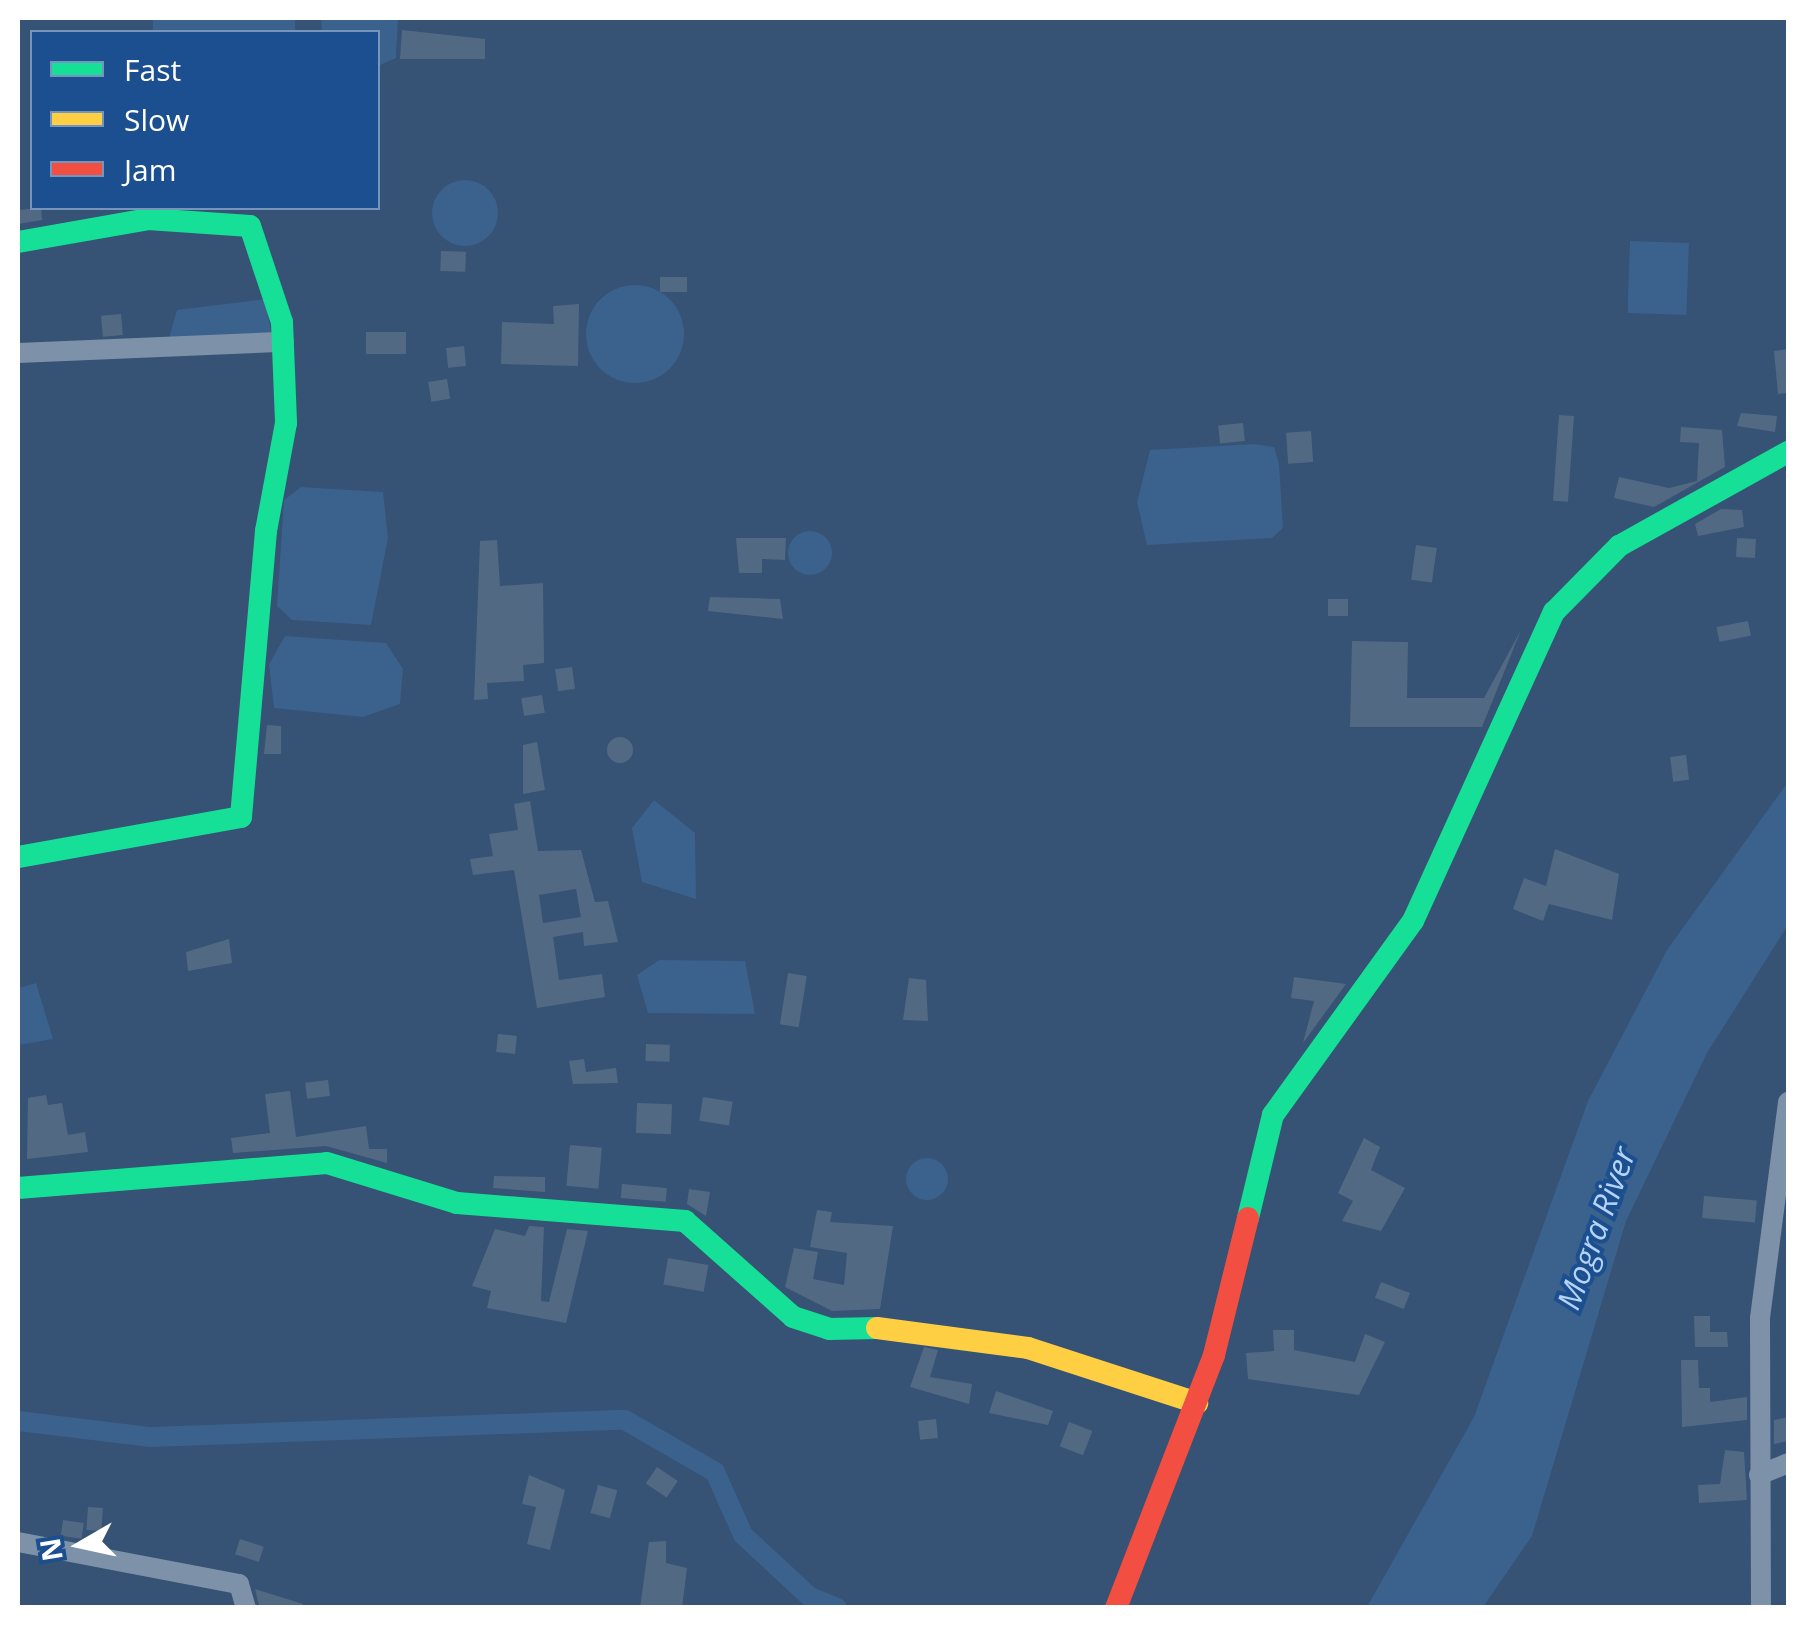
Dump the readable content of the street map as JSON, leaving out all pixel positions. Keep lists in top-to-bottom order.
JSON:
{
  "water": ["Mogra River"],
  "legend": ["Fast", "Slow", "Jam"],
  "north": "left"
}
